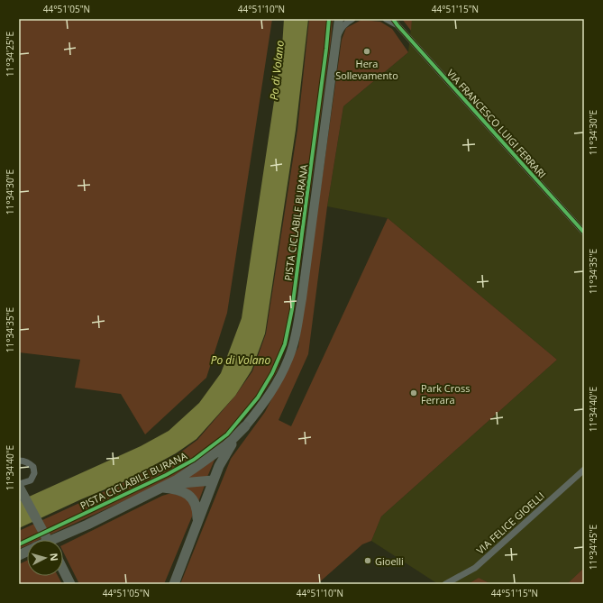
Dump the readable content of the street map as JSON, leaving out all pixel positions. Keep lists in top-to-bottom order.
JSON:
{
  "streets": {
    "street": ["VIA FRANCESCO LUIGI FERRARI", "VIA FELICE GIOELLI"],
    "cycle path": ["PISTA CICLABILE BURANA"]
  },
  "water": ["Po di Volano"],
  "places": ["Hera Sollevamento", "Park Cross Ferrara", "Gioelli"],
  "north": "right",
  "coordinates": [
    "44°51'05\"N",
    "44°51'10\"N",
    "44°51'15\"N",
    "11°34'25\"E",
    "11°34'30\"E",
    "11°34'35\"E",
    "11°34'40\"E",
    "11°34'45\"E"
  ]
}
